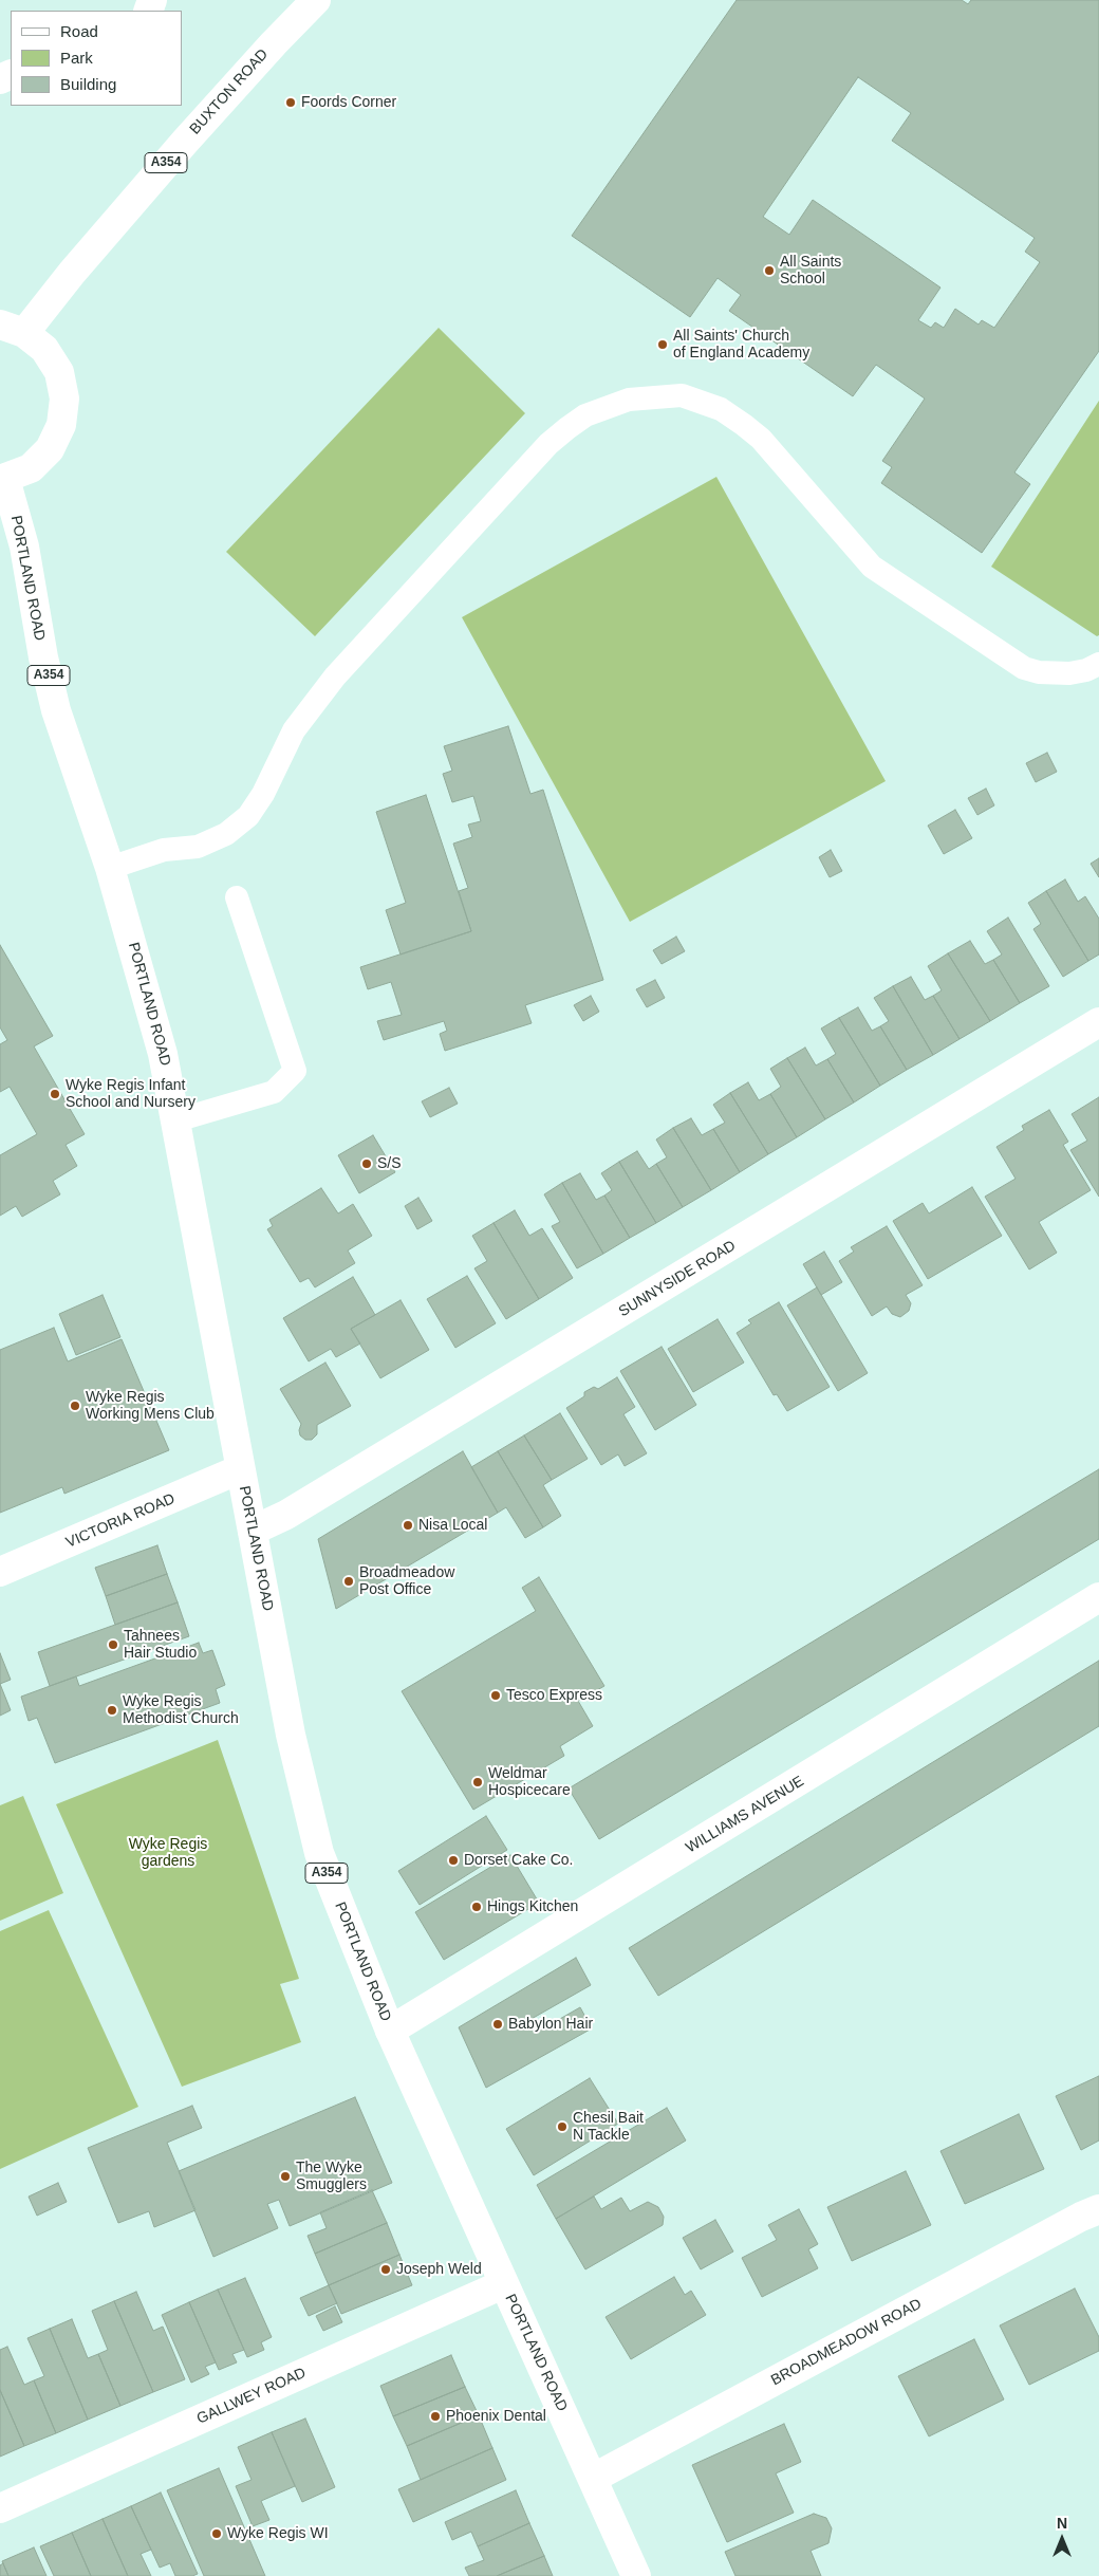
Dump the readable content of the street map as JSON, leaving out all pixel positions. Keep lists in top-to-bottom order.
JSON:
{
  "streets": {
    "main road": [
      "BUXTON ROAD",
      "A354",
      "PORTLAND ROAD",
      "SUNNYSIDE ROAD",
      "VICTORIA ROAD",
      "WILLIAMS AVENUE",
      "BROADMEADOW ROAD",
      "GALLWEY ROAD"
    ]
  },
  "crossings": [
    ["BUXTON ROAD", "A354"],
    ["A354", "PORTLAND ROAD"],
    ["PORTLAND ROAD", "SUNNYSIDE ROAD"],
    ["PORTLAND ROAD", "VICTORIA ROAD"],
    ["PORTLAND ROAD", "WILLIAMS AVENUE"],
    ["PORTLAND ROAD", "BROADMEADOW ROAD"],
    ["PORTLAND ROAD", "GALLWEY ROAD"]
  ],
  "parks": ["Wyke Regis gardens"],
  "places": [
    "Foords Corner",
    "All Saints School",
    "All Saints' Church of England Academy",
    "Wyke Regis Infant School and Nursery",
    "S/S",
    "Wyke Regis Working Mens Club",
    "Nisa Local",
    "Broadmeadow Post Office",
    "Tahnees Hair Studio",
    "Tesco Express",
    "Wyke Regis Methodist Church",
    "Weldmar Hospicecare",
    "Dorset Cake Co.",
    "Hings Kitchen",
    "Babylon Hair",
    "Chesil Bait N Tackle",
    "The Wyke Smugglers",
    "Joseph Weld",
    "Phoenix Dental",
    "Wyke Regis WI"
  ],
  "legend": ["Road", "Park", "Building"],
  "north": "top"
}
